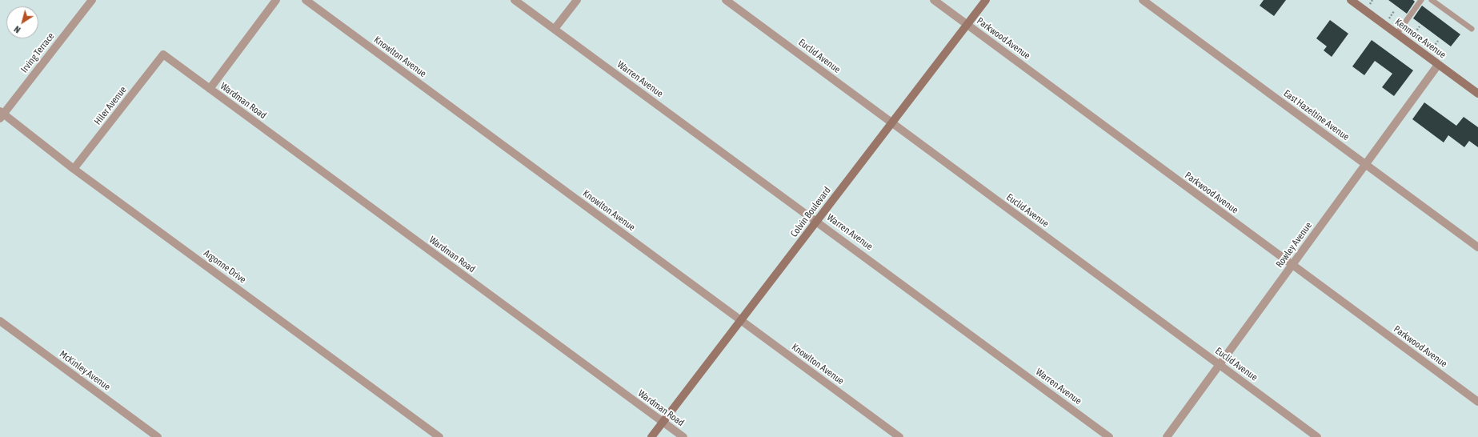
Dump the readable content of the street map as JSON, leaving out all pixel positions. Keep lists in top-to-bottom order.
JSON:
{
  "streets": {
    "street": [
      "Parkwood Avenue",
      "Kenmore Avenue",
      "Irving Terrace",
      "Euclid Avenue",
      "Knowlton Avenue",
      "Warren Avenue",
      "Wardman Road",
      "Hiler Avenue",
      "East Hazeltine Avenue",
      "Colvin Boulevard",
      "Rowley Avenue",
      "Argonne Drive",
      "McKinley Avenue"
    ]
  },
  "crossings": [
    ["Parkwood Avenue", "Colvin Boulevard"],
    ["Parkwood Avenue", "Rowley Avenue"],
    ["Kenmore Avenue", "Rowley Avenue"],
    ["Irving Terrace", "Argonne Drive"],
    ["Euclid Avenue", "Colvin Boulevard"],
    ["Euclid Avenue", "Rowley Avenue"],
    ["Knowlton Avenue", "Colvin Boulevard"],
    ["Warren Avenue", "Colvin Boulevard"],
    ["Wardman Road", "Hiler Avenue"],
    ["Wardman Road", "Colvin Boulevard"],
    ["Hiler Avenue", "Argonne Drive"],
    ["East Hazeltine Avenue", "Rowley Avenue"]
  ],
  "north": "bottom left"
}
